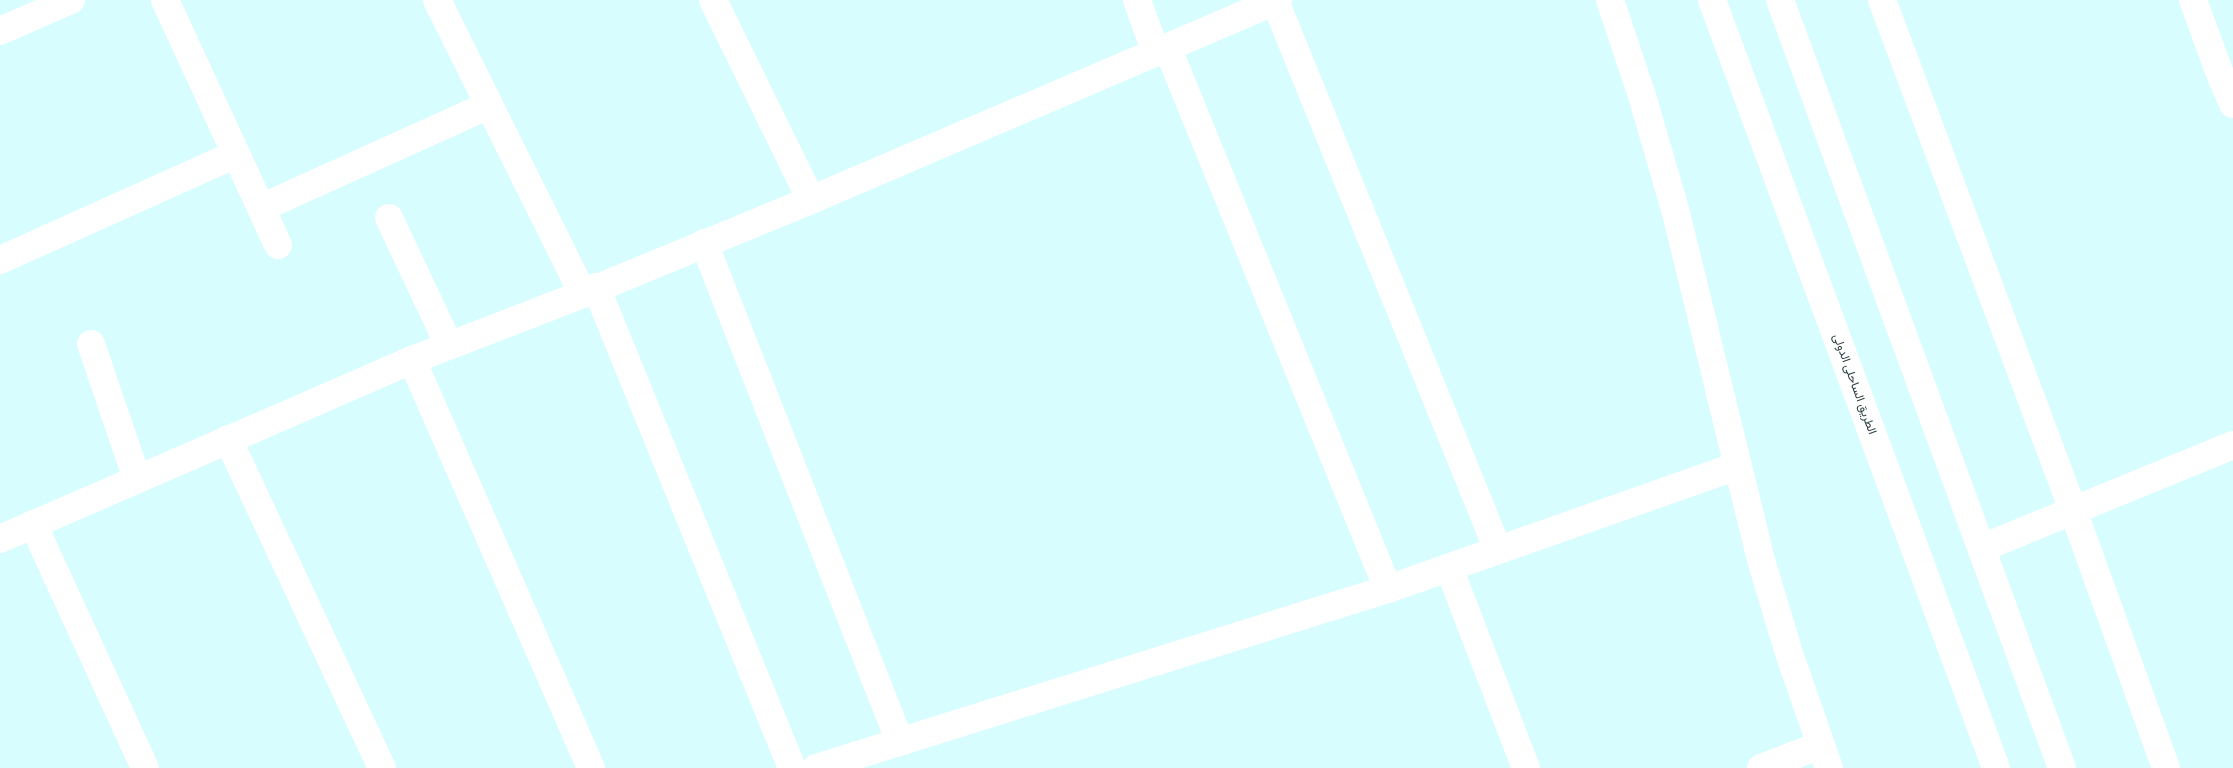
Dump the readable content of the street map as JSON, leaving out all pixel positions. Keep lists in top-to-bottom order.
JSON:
{
  "streets": {
    "main road": ["الطريق الساحلى الدولى"]
  }
}
